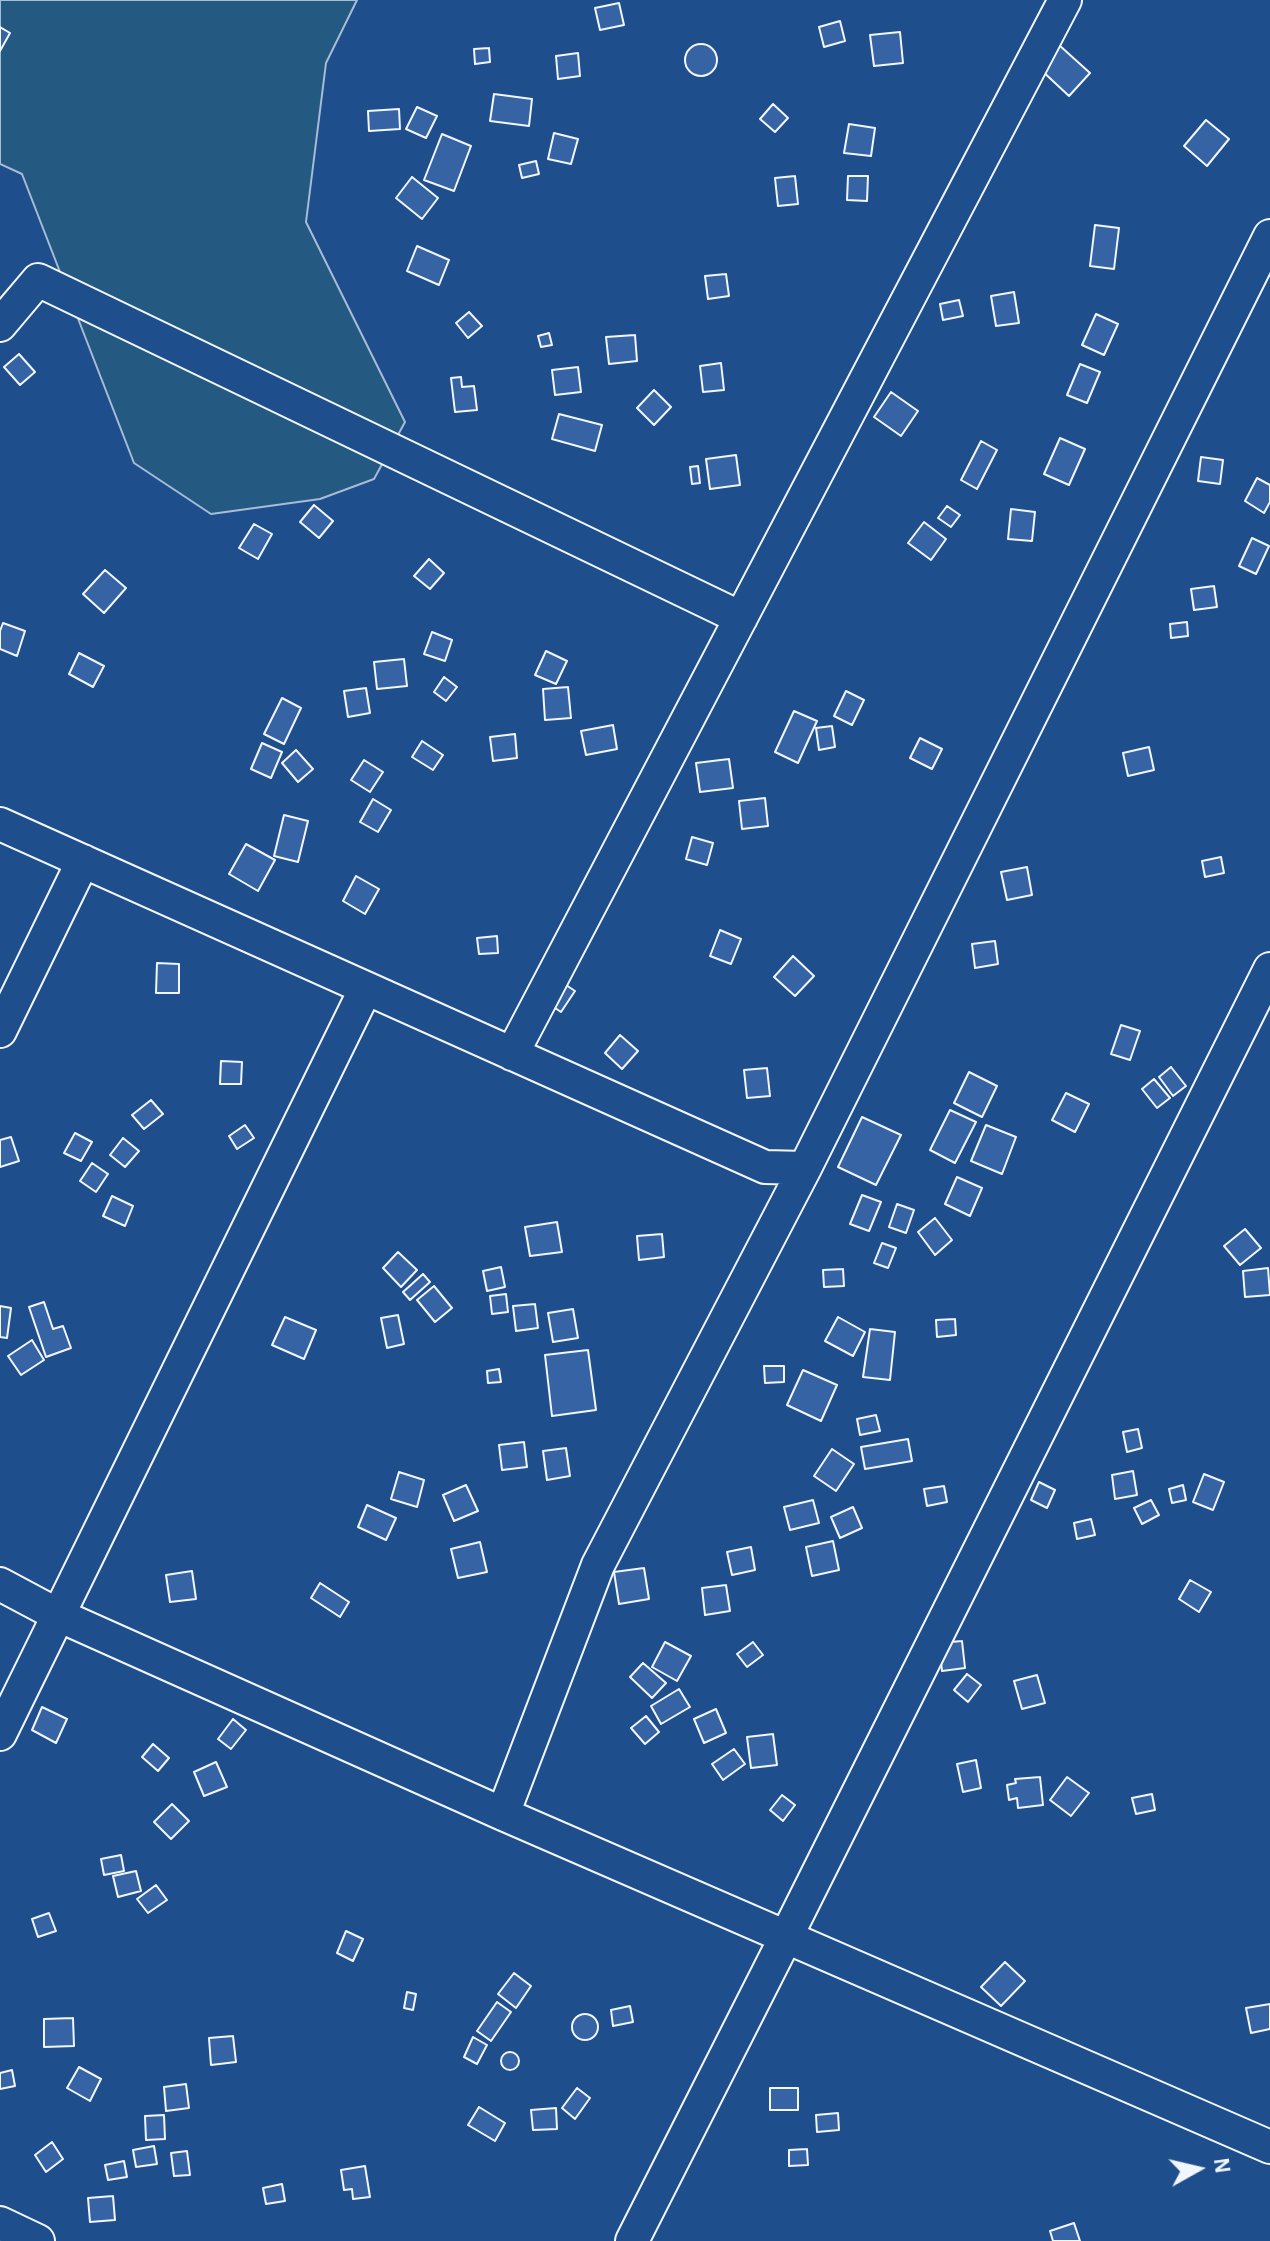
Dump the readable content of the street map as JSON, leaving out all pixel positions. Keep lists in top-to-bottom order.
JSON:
{
  "north": "right"
}
